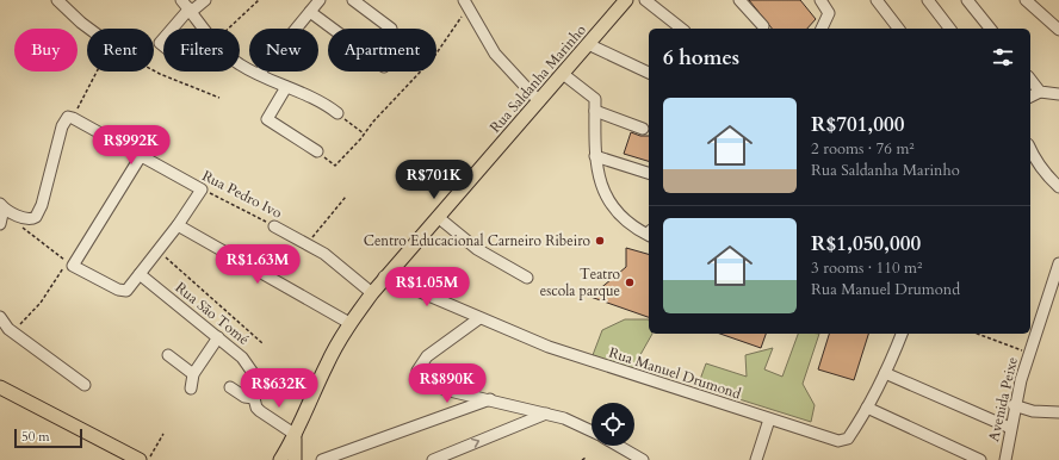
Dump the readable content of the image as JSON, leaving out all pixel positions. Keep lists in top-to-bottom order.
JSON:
{
  "streets": {
    "main road": ["Rua Saldanha Marinho"],
    "street": [
      "Rua Pedro Ivo",
      "Rua Sāo Tomé",
      "Rua Manuel Drumond",
      "Avenida Peixe"
    ]
  },
  "crossings": [
    ["Rua Saldanha Marinho", "Rua Pedro Ivo"],
    ["Rua Saldanha Marinho", "Rua Manuel Drumond"]
  ],
  "places": ["Centro Educacional Carneiro Ribeiro", "Teatro escola parque"],
  "scale_bar": "50 m",
  "page": {
    "chip": [
      "Buy",
      "Rent",
      "Filters",
      "New",
      "Apartment"
    ],
    "heading": "6 homes",
    "list": [
      {
        "name": "R$701,000",
        "note": "2 rooms · 76 m² · Rua Saldanha Marinho"
      },
      {
        "name": "R$1,050,000",
        "note": "3 rooms · 110 m² · Rua Manuel Drumond"
      }
    ],
    "price": [
      "R$992K",
      "R$701K",
      "R$1.63M",
      "R$1.05M",
      "R$890K",
      "R$632K"
    ],
    "scale": "50 m"
  }
}
